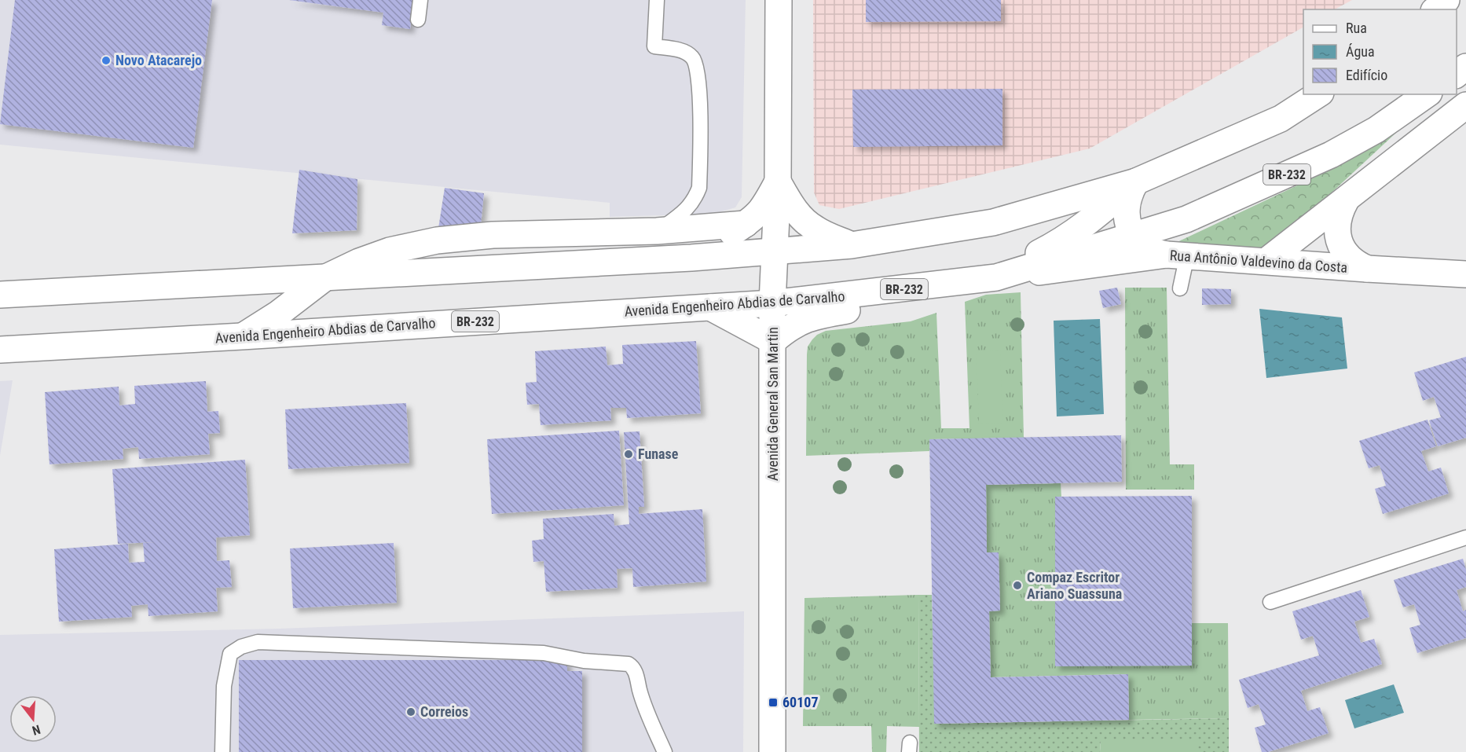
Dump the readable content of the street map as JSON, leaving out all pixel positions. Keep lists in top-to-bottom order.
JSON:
{
  "streets": {
    "main road": [
      "BR-232",
      "Rua Antônio Valdevino da Costa",
      "Avenida Engenheiro Abdias de Carvalho",
      "Avenida General San Martin"
    ]
  },
  "crossings": [
    ["Rua Antônio Valdevino da Costa", "Avenida Engenheiro Abdias de Carvalho"],
    ["Avenida Engenheiro Abdias de Carvalho", "Avenida General San Martin"]
  ],
  "places": {
    "other": [
      "Novo Atacarejo",
      "Funase",
      "Compaz Escritor Ariano Suassuna",
      "Correios"
    ],
    "transit": ["60107"]
  },
  "legend": ["Rua", "Água", "Edifício"],
  "north": "bottom"
}
